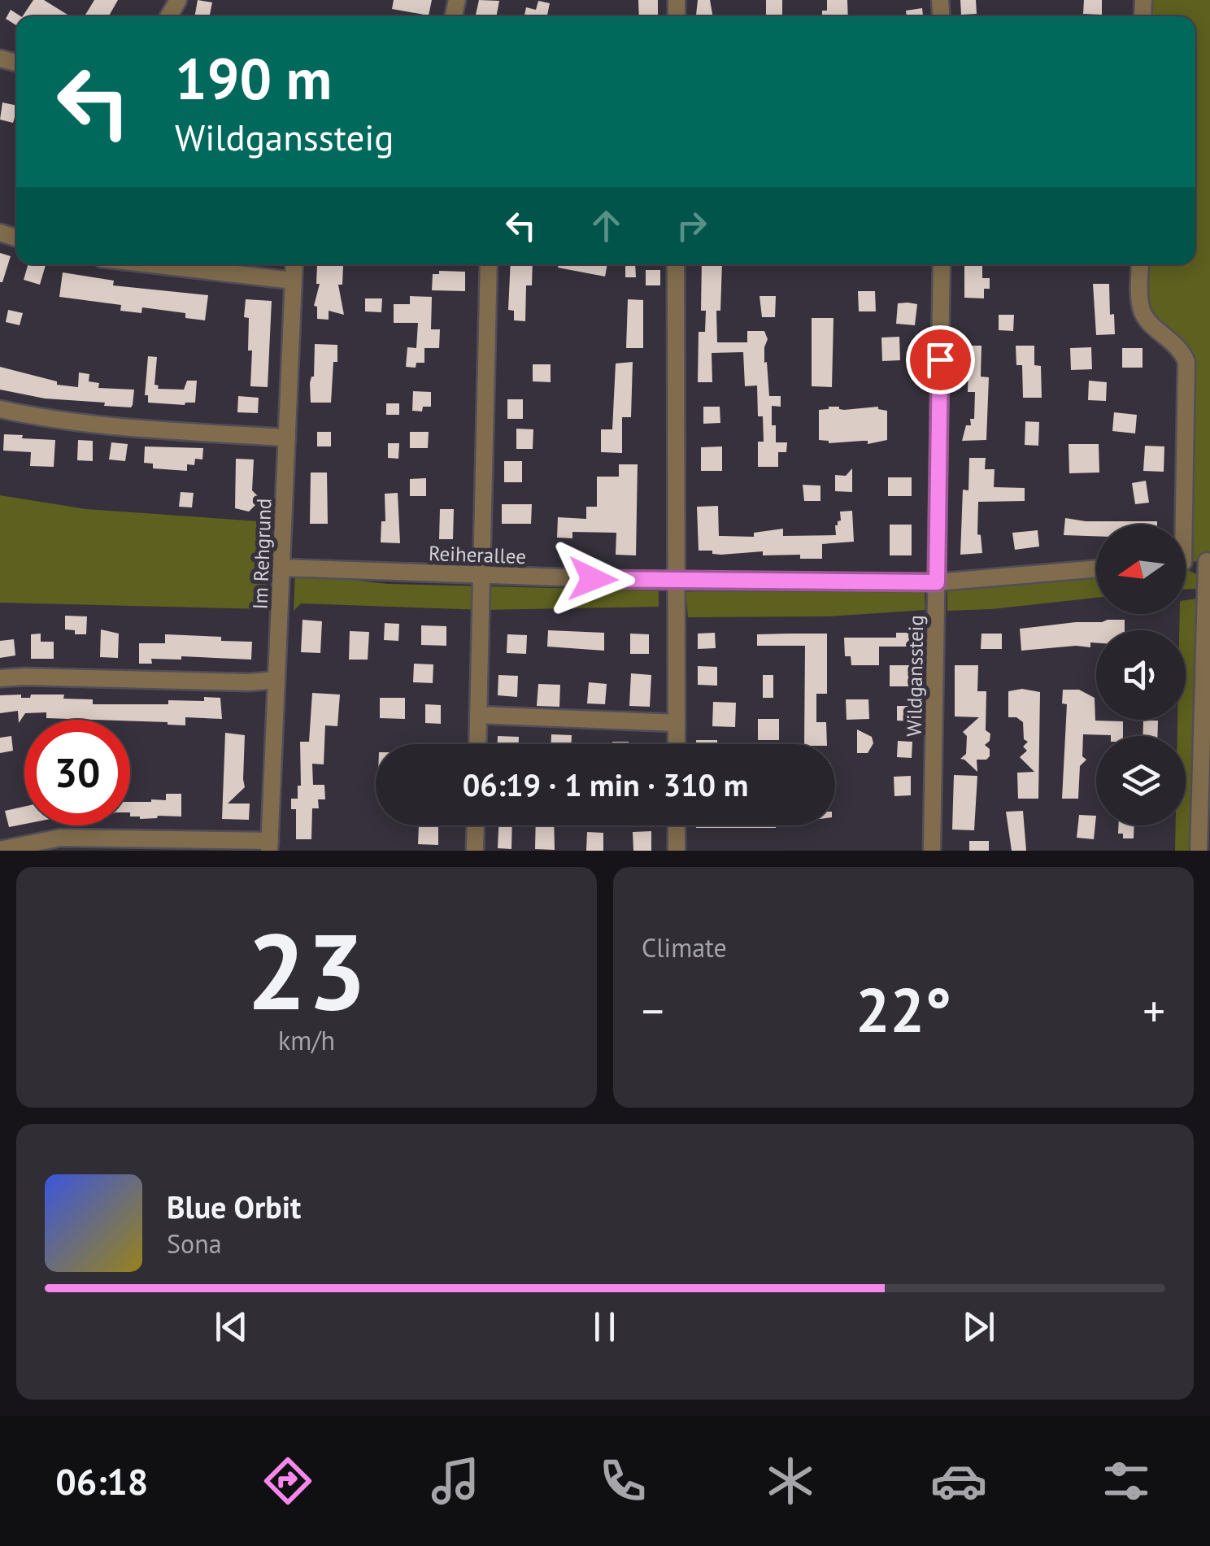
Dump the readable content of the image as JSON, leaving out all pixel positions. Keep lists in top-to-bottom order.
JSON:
{
  "streets": {
    "street": ["Im Rehgrund", "Reiherallee", "Wildganssteig"]
  },
  "crossings": [
    ["Im Rehgrund", "Reiherallee"],
    ["Reiherallee", "Wildganssteig"]
  ],
  "north": "left",
  "page": {
    "turn": ["190 m", "Wildganssteig"],
    "limit": "30",
    "trip": "06:19 · 1 min · 310 m",
    "tile": [
      ["23", "km/h"],
      "Climate"
    ],
    "heat": ["−", "22°", "+"],
    "song": ["Blue Orbit", "Sona"],
    "tabs": "06:18"
  }
}
